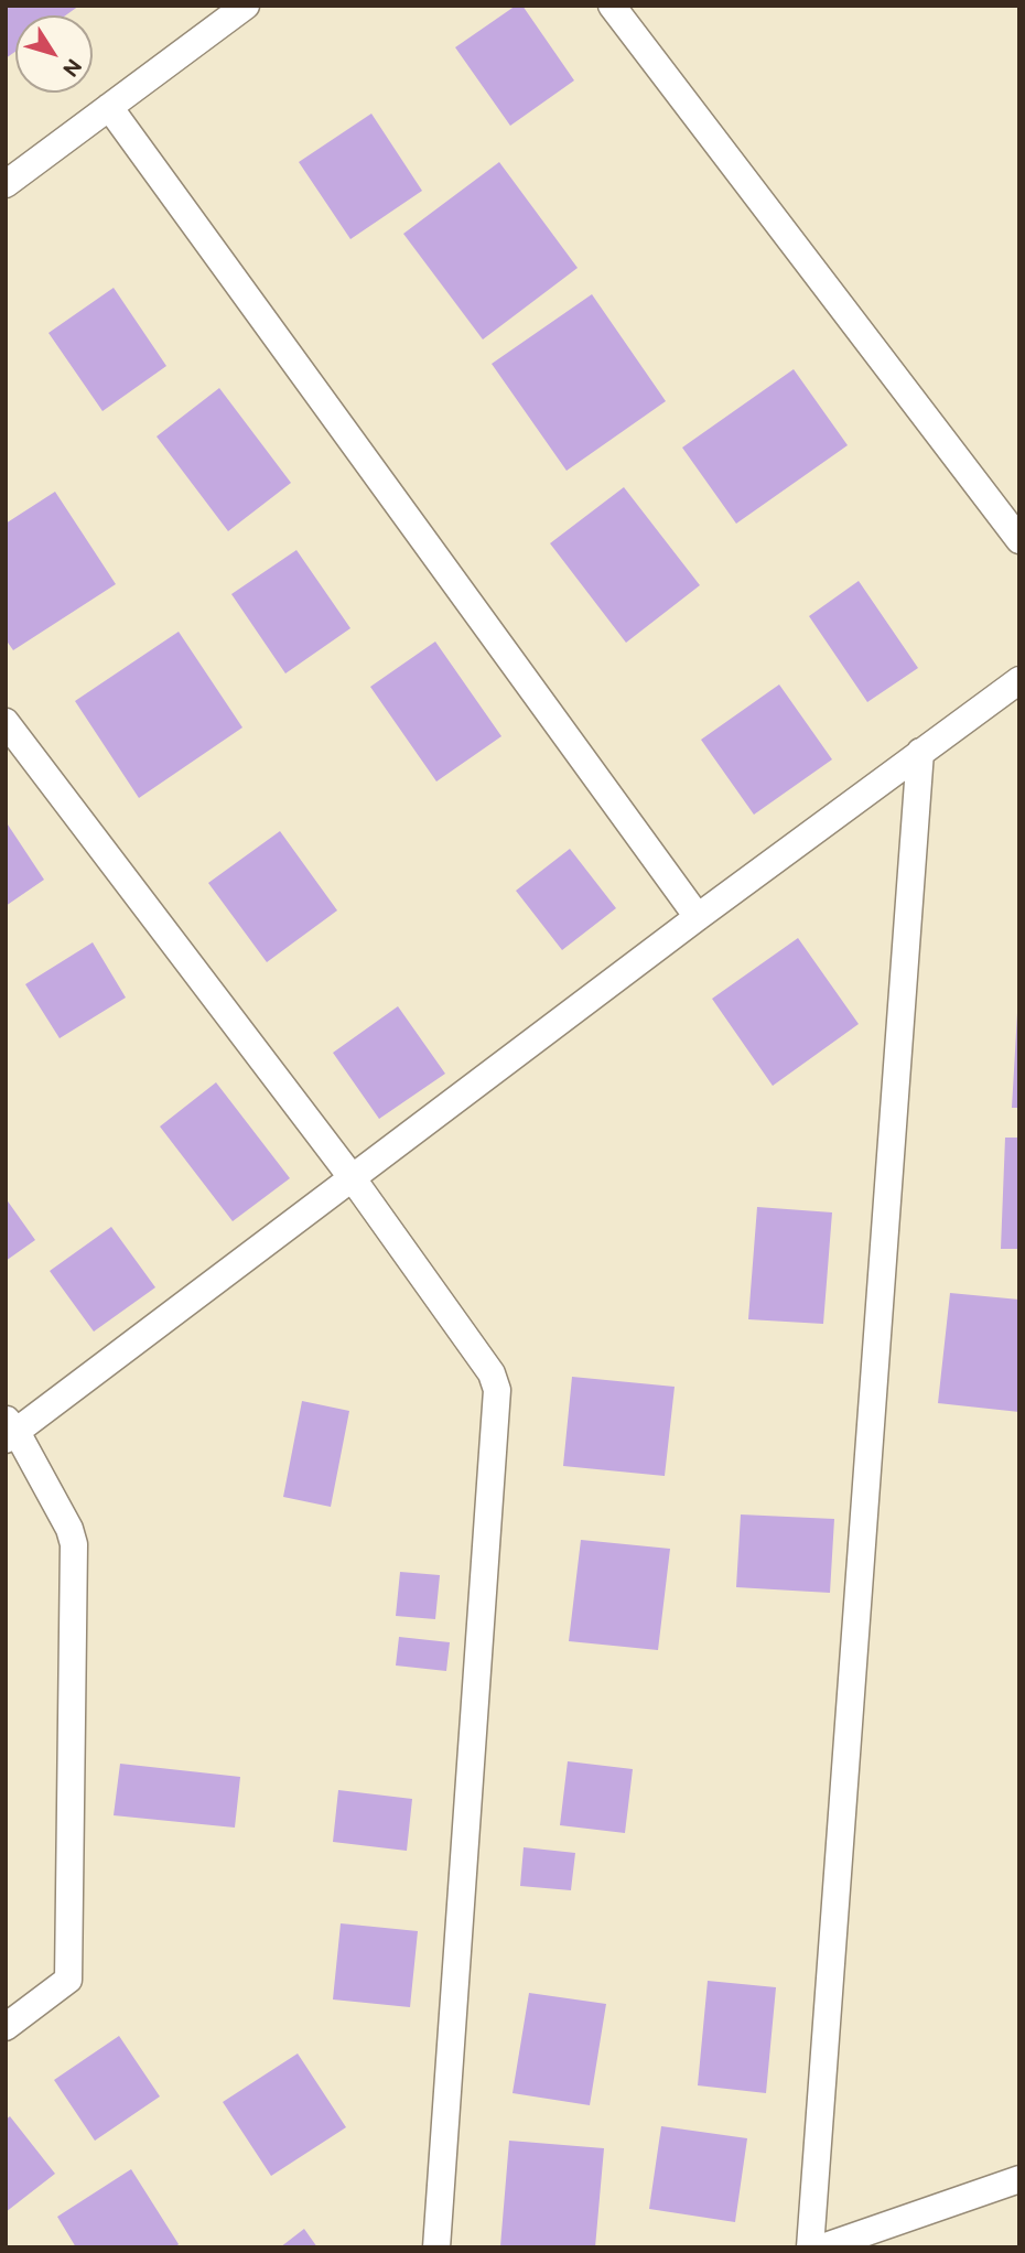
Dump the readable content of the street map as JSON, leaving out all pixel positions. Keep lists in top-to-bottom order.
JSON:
{
  "north": "bottom right"
}
